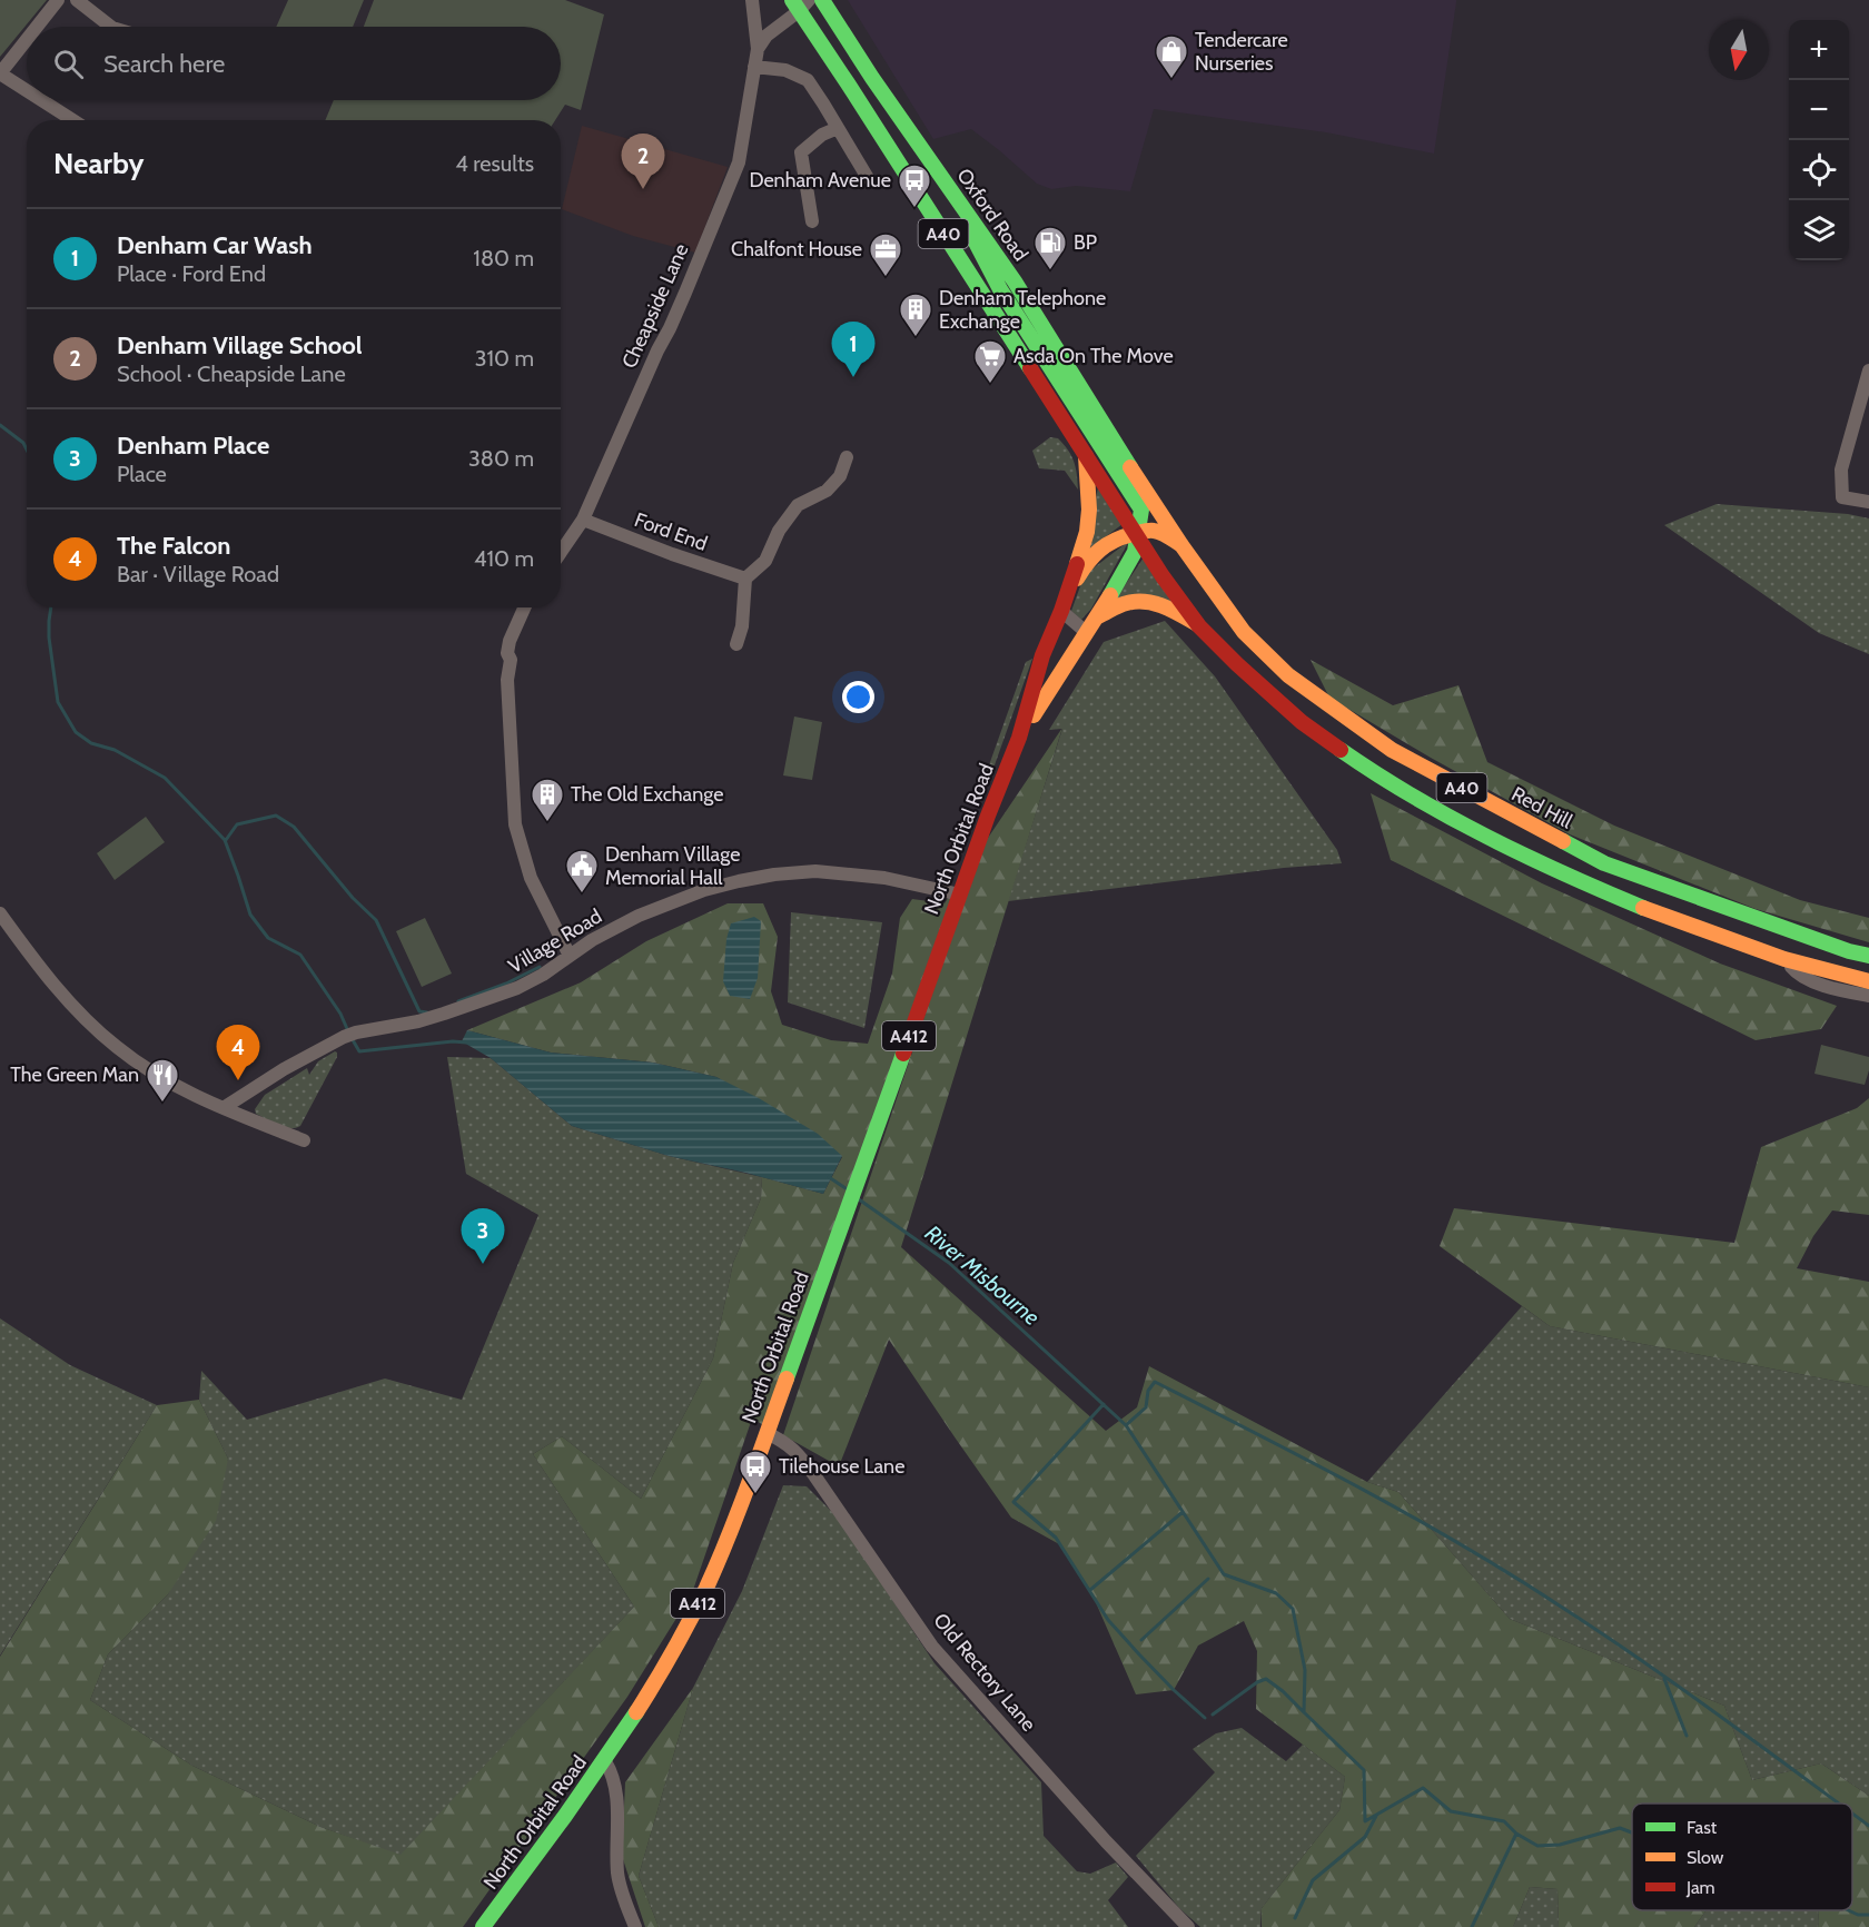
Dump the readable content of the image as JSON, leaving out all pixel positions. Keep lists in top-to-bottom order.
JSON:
{
  "streets": {
    "main road": [
      "Oxford Road",
      "A40",
      "Red Hill",
      "North Orbital Road",
      "A412"
    ],
    "street": [
      "Cheapside Lane",
      "Ford End",
      "Village Road",
      "Old Rectory Lane"
    ]
  },
  "crossings": [
    ["Oxford Road", "Red Hill"],
    ["A40", "North Orbital Road"],
    ["A40", "A412"],
    ["Cheapside Lane", "Ford End"],
    ["North Orbital Road", "Village Road"],
    ["North Orbital Road", "A412"],
    ["North Orbital Road", "Old Rectory Lane"]
  ],
  "water": ["River Misbourne"],
  "places": {
    "shop": ["Tendercare Nurseries"],
    "bus stop": ["Denham Avenue", "Tilehouse Lane"],
    "fuel station": ["BP"],
    "office": ["Chalfont House"],
    "building": ["Denham Telephone Exchange", "The Old Exchange"],
    "supermarket": ["Asda On The Move"],
    "public building": ["Denham Village Memorial Hall"],
    "restaurant": ["The Green Man"]
  },
  "legend": ["Fast", "Slow", "Jam"],
  "north": "bottom",
  "page": {
    "map_buttons": ["+", "−"],
    "search": "Search here",
    "heading": ["Nearby", "4 results"],
    "pins": [
      "2",
      "1",
      "4",
      "3"
    ],
    "list": [
      {
        "mark": "1",
        "name": "Denham Car Wash",
        "note": "Place · Ford End",
        "value": "180 m"
      },
      {
        "mark": "2",
        "name": "Denham Village School",
        "note": "School · Cheapside Lane",
        "value": "310 m"
      },
      {
        "mark": "3",
        "name": "Denham Place",
        "note": "Place",
        "value": "380 m"
      },
      {
        "mark": "4",
        "name": "The Falcon",
        "note": "Bar · Village Road",
        "value": "410 m"
      }
    ]
  }
}
